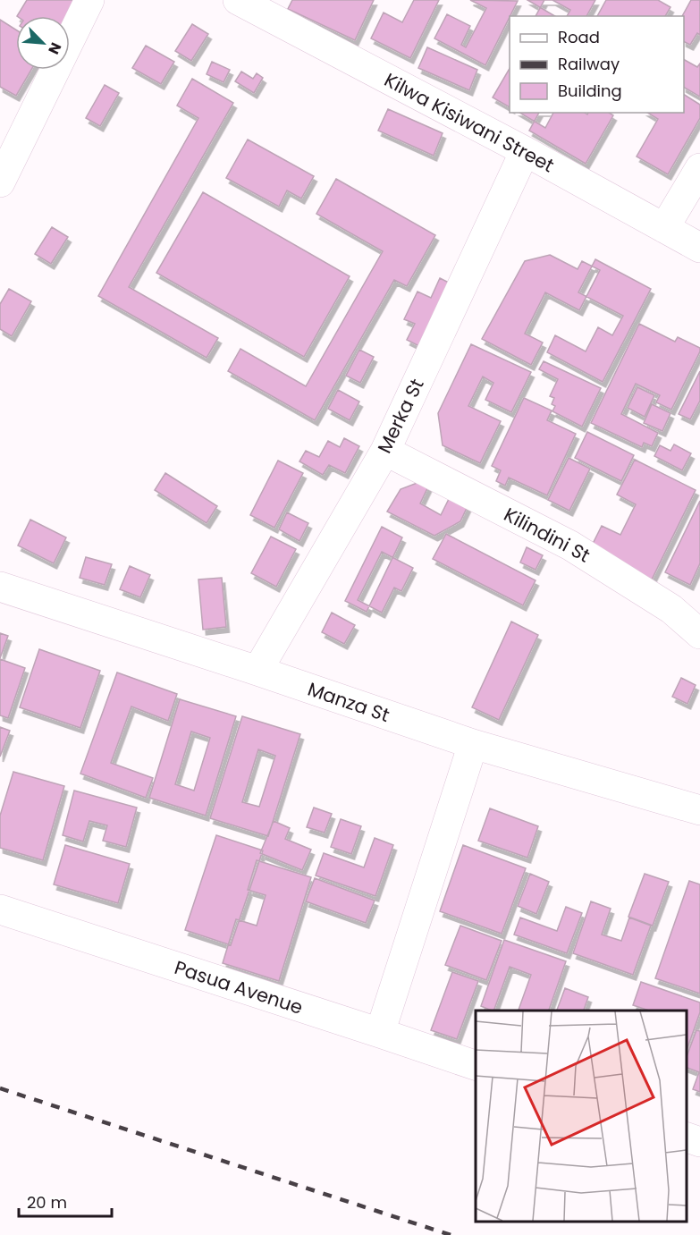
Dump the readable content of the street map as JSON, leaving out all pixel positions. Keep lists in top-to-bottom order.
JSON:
{
  "streets": {
    "street": [
      "Kilwa Kisiwani Street",
      "Merka St",
      "Kilindini St",
      "Manza St",
      "Pasua Avenue"
    ]
  },
  "crossings": [
    ["Kilwa Kisiwani Street", "Merka St"],
    ["Merka St", "Kilindini St"],
    ["Merka St", "Manza St"]
  ],
  "legend": ["Road", "Railway", "Building"],
  "scale_bar": "20 m",
  "north": "bottom right"
}
